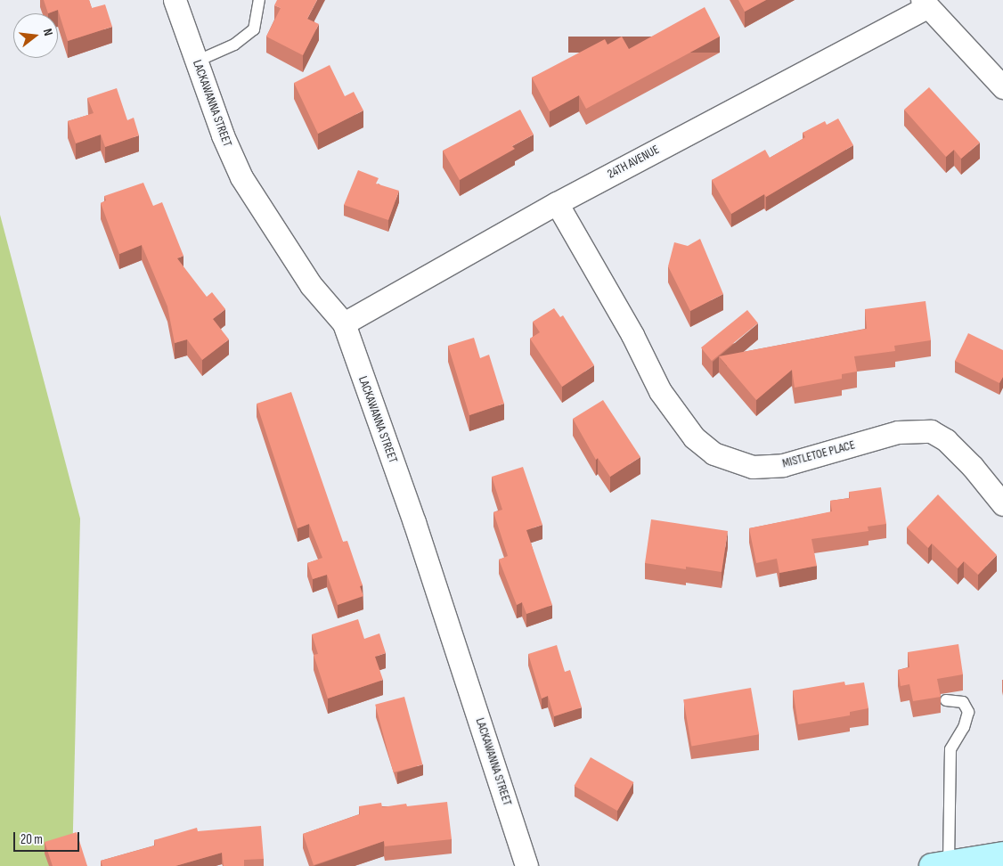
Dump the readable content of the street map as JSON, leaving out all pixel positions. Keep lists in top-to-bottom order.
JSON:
{
  "streets": {
    "street": ["LACKAWANNA STREET", "24TH AVENUE", "MISTLETOE PLACE"]
  },
  "crossings": [
    ["LACKAWANNA STREET", "24TH AVENUE"],
    ["24TH AVENUE", "MISTLETOE PLACE"]
  ],
  "scale_bar": "20 m",
  "north": "right"
}
